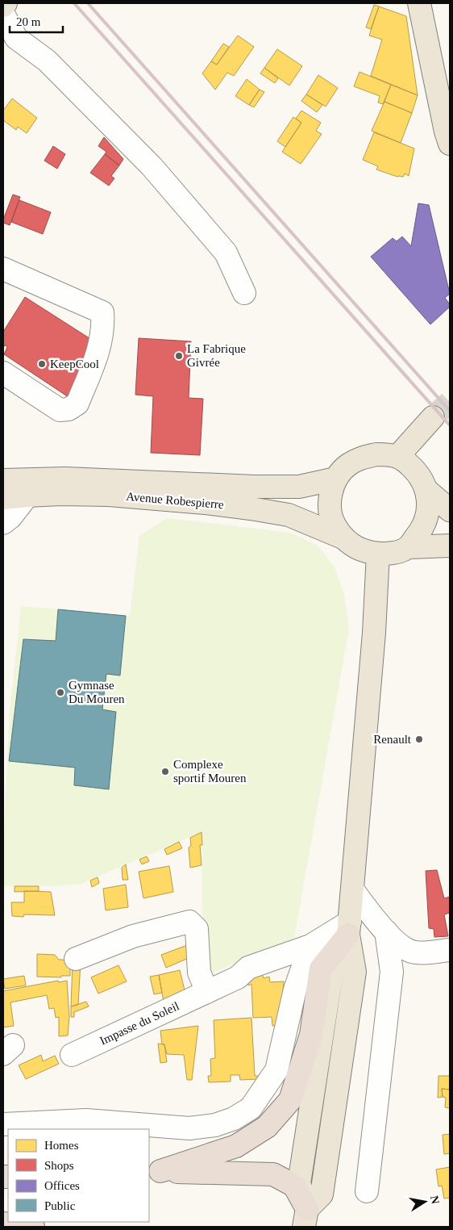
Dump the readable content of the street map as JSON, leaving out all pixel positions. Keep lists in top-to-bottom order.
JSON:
{
  "streets": {
    "main road": ["Avenue Robespierre"],
    "lane": ["Impasse du Soleil"]
  },
  "places": [
    "La Fabrique Givrée",
    "KeepCool",
    "Gymnase Du Mouren",
    "Renault",
    "Complexe sportif Mouren"
  ],
  "legend": [
    "Homes",
    "Shops",
    "Offices",
    "Public"
  ],
  "scale_bar": "20 m",
  "north": "right"
}
